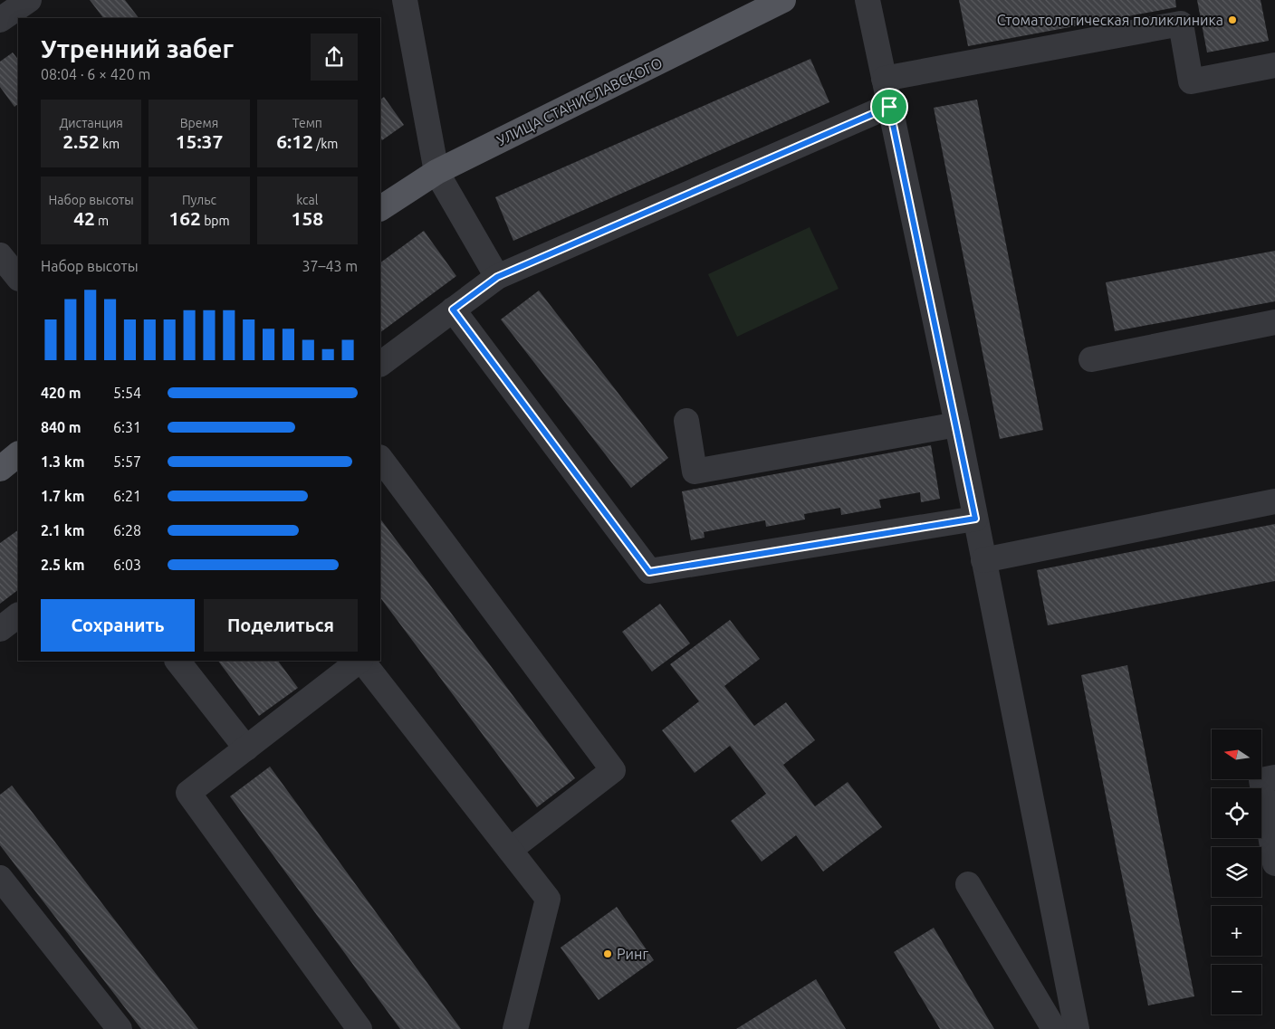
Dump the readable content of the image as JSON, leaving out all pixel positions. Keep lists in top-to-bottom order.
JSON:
{
  "streets": {
    "main road": ["УЛИЦА СТАНИСЛАВСКОГО"]
  },
  "places": ["Стоматологическая поликлиника", "Ринг"],
  "north": "left",
  "page": {
    "heading": ["Утренний забег", "08:04 · 6 × 420 m"],
    "stats": [
      ["Дистанция", "2.52 km"],
      ["Время", "15:37"],
      ["Темп", "6:12 /km"],
      ["Набор высоты", "42 m"],
      ["Пульс", "162 bpm"],
      ["kcal", "158"]
    ],
    "chart": ["Набор высоты", "37–43 m"],
    "list": [
      {
        "name": "420 m",
        "note": "5:54"
      },
      {
        "name": "840 m",
        "note": "6:31"
      },
      {
        "name": "1.3 km",
        "note": "5:57"
      },
      {
        "name": "1.7 km",
        "note": "6:21"
      },
      {
        "name": "2.1 km",
        "note": "6:28"
      },
      {
        "name": "2.5 km",
        "note": "6:03"
      }
    ],
    "buttons": ["Сохранить", "Поделиться"],
    "map_buttons": ["+", "−"]
  }
}
